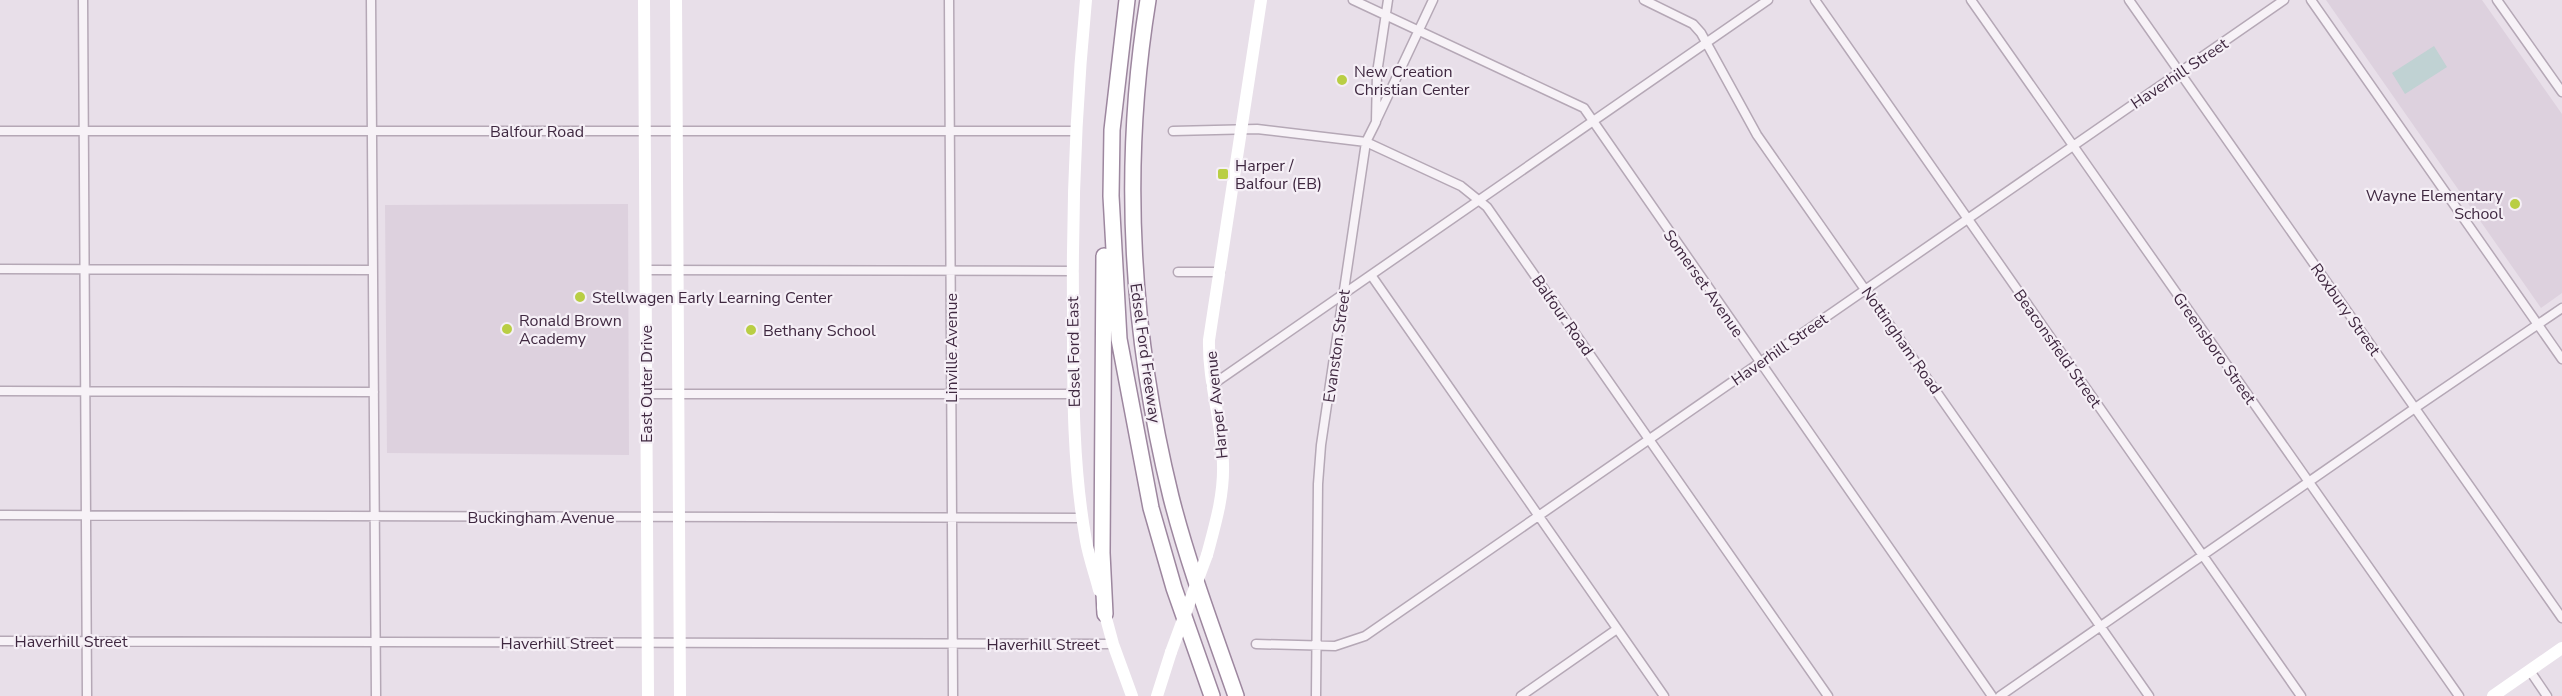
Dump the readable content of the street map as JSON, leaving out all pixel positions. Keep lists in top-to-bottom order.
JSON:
{
  "streets": {
    "highway": ["Edsel Ford Freeway"],
    "street": [
      "Haverhill Street",
      "Balfour Road",
      "Somerset Avenue",
      "Roxbury Street",
      "Nottingham Road",
      "Evanston Street",
      "Linville Avenue",
      "Beaconsfield Street",
      "Greensboro Street",
      "Edsel Ford East",
      "East Outer Drive",
      "Harper Avenue",
      "Buckingham Avenue"
    ]
  },
  "crossings": [
    ["Haverhill Street", "Balfour Road"],
    ["Haverhill Street", "Somerset Avenue"],
    ["Haverhill Street", "Roxbury Street"],
    ["Haverhill Street", "Nottingham Road"],
    ["Haverhill Street", "Evanston Street"],
    ["Haverhill Street", "Linville Avenue"],
    ["Haverhill Street", "Beaconsfield Street"],
    ["Haverhill Street", "Greensboro Street"],
    ["Haverhill Street", "Edsel Ford East"],
    ["Haverhill Street", "East Outer Drive"],
    ["Balfour Road", "Evanston Street"],
    ["Balfour Road", "Linville Avenue"],
    ["Balfour Road", "Edsel Ford East"],
    ["Balfour Road", "East Outer Drive"],
    ["Balfour Road", "Harper Avenue"],
    ["Somerset Avenue", "Evanston Street"],
    ["Linville Avenue", "Buckingham Avenue"],
    ["Edsel Ford East", "Buckingham Avenue"],
    ["East Outer Drive", "Buckingham Avenue"]
  ],
  "places": {
    "other": [
      "New Creation Christian Center",
      "Wayne Elementary School",
      "Stellwagen Early Learning Center",
      "Ronald Brown Academy",
      "Bethany School"
    ],
    "transit": ["Harper / Balfour (EB)"]
  }
}
